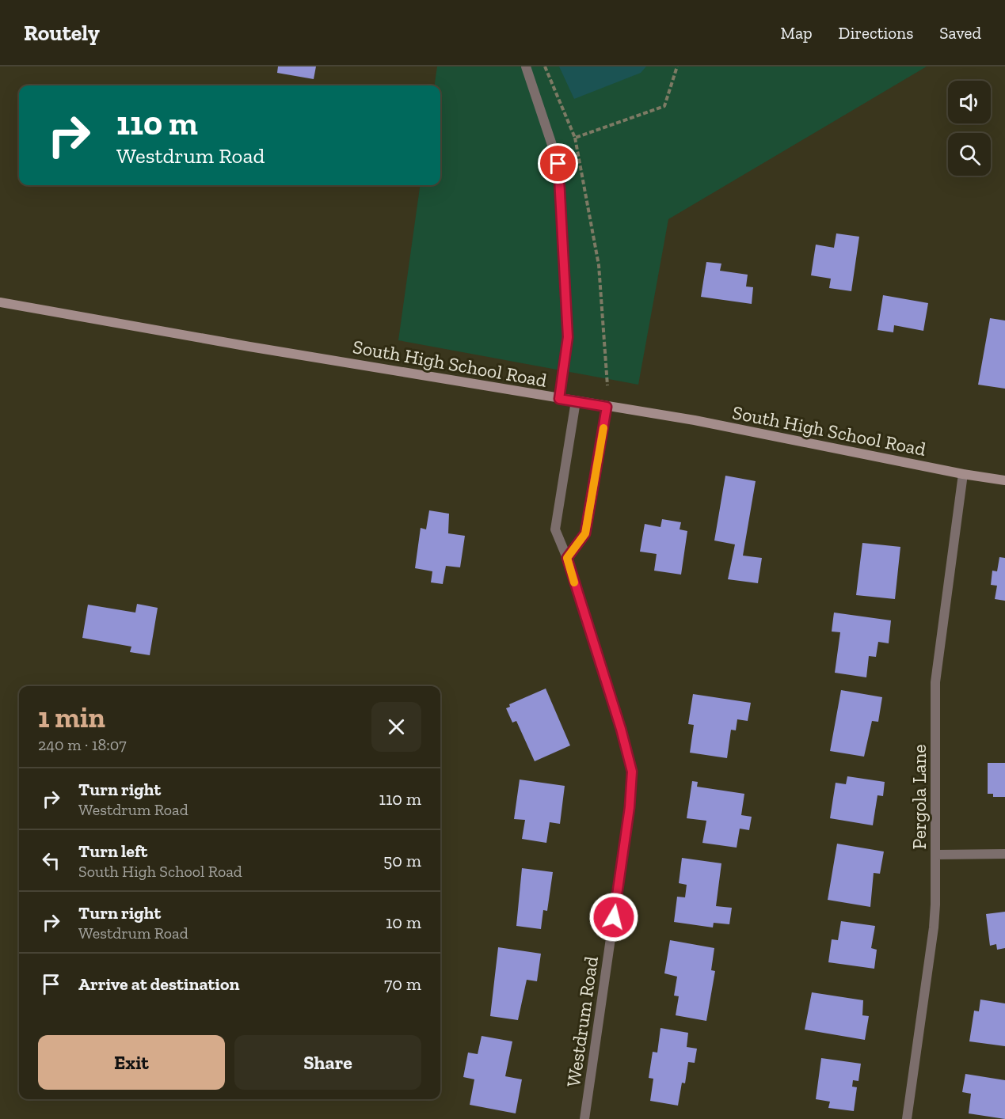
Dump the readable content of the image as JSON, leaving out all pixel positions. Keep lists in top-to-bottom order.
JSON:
{
  "streets": {
    "street": ["South High School Road", "Pergola Lane", "Westdrum Road"]
  },
  "crossings": [
    ["South High School Road", "Pergola Lane"],
    ["South High School Road", "Westdrum Road"]
  ],
  "page": {
    "header": "Routely",
    "nav": ["Map", "Directions", "Saved"],
    "turn": ["110 m", "Westdrum Road"],
    "heading": ["1 min", "240 m · 18:07"],
    "list": [
      {
        "name": "Turn right",
        "note": "Westdrum Road",
        "value": "110 m"
      },
      {
        "name": "Turn left",
        "note": "South High School Road",
        "value": "50 m"
      },
      {
        "name": "Turn right",
        "note": "Westdrum Road",
        "value": "10 m"
      },
      {
        "name": "Arrive at destination",
        "value": "70 m"
      }
    ],
    "buttons": ["Exit", "Share"]
  }
}
